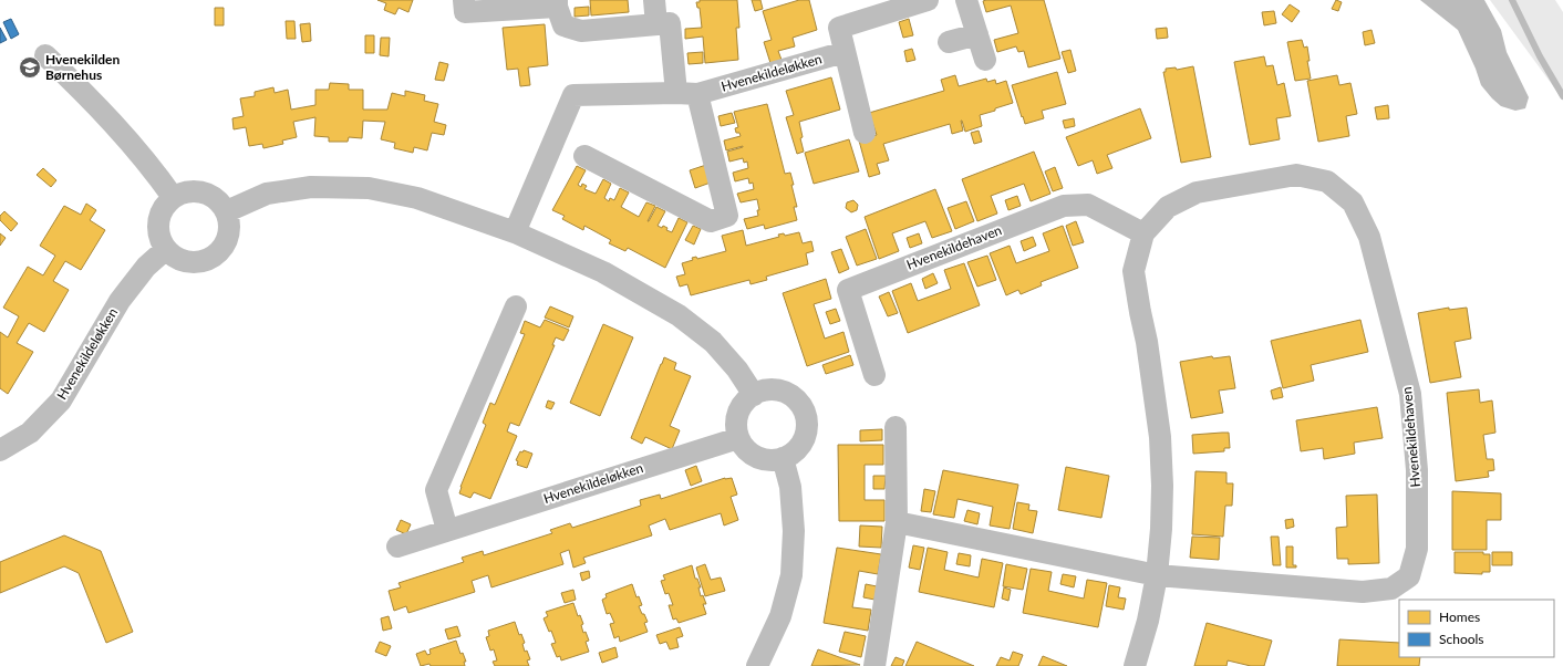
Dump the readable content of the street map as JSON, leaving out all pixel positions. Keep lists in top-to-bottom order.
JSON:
{
  "streets": {
    "street": ["Hvenekildeløkken", "Hvenekildehaven"]
  },
  "places": {
    "school or university": ["Hvenekilden Børnehus"]
  },
  "legend": ["Homes", "Schools"]
}
